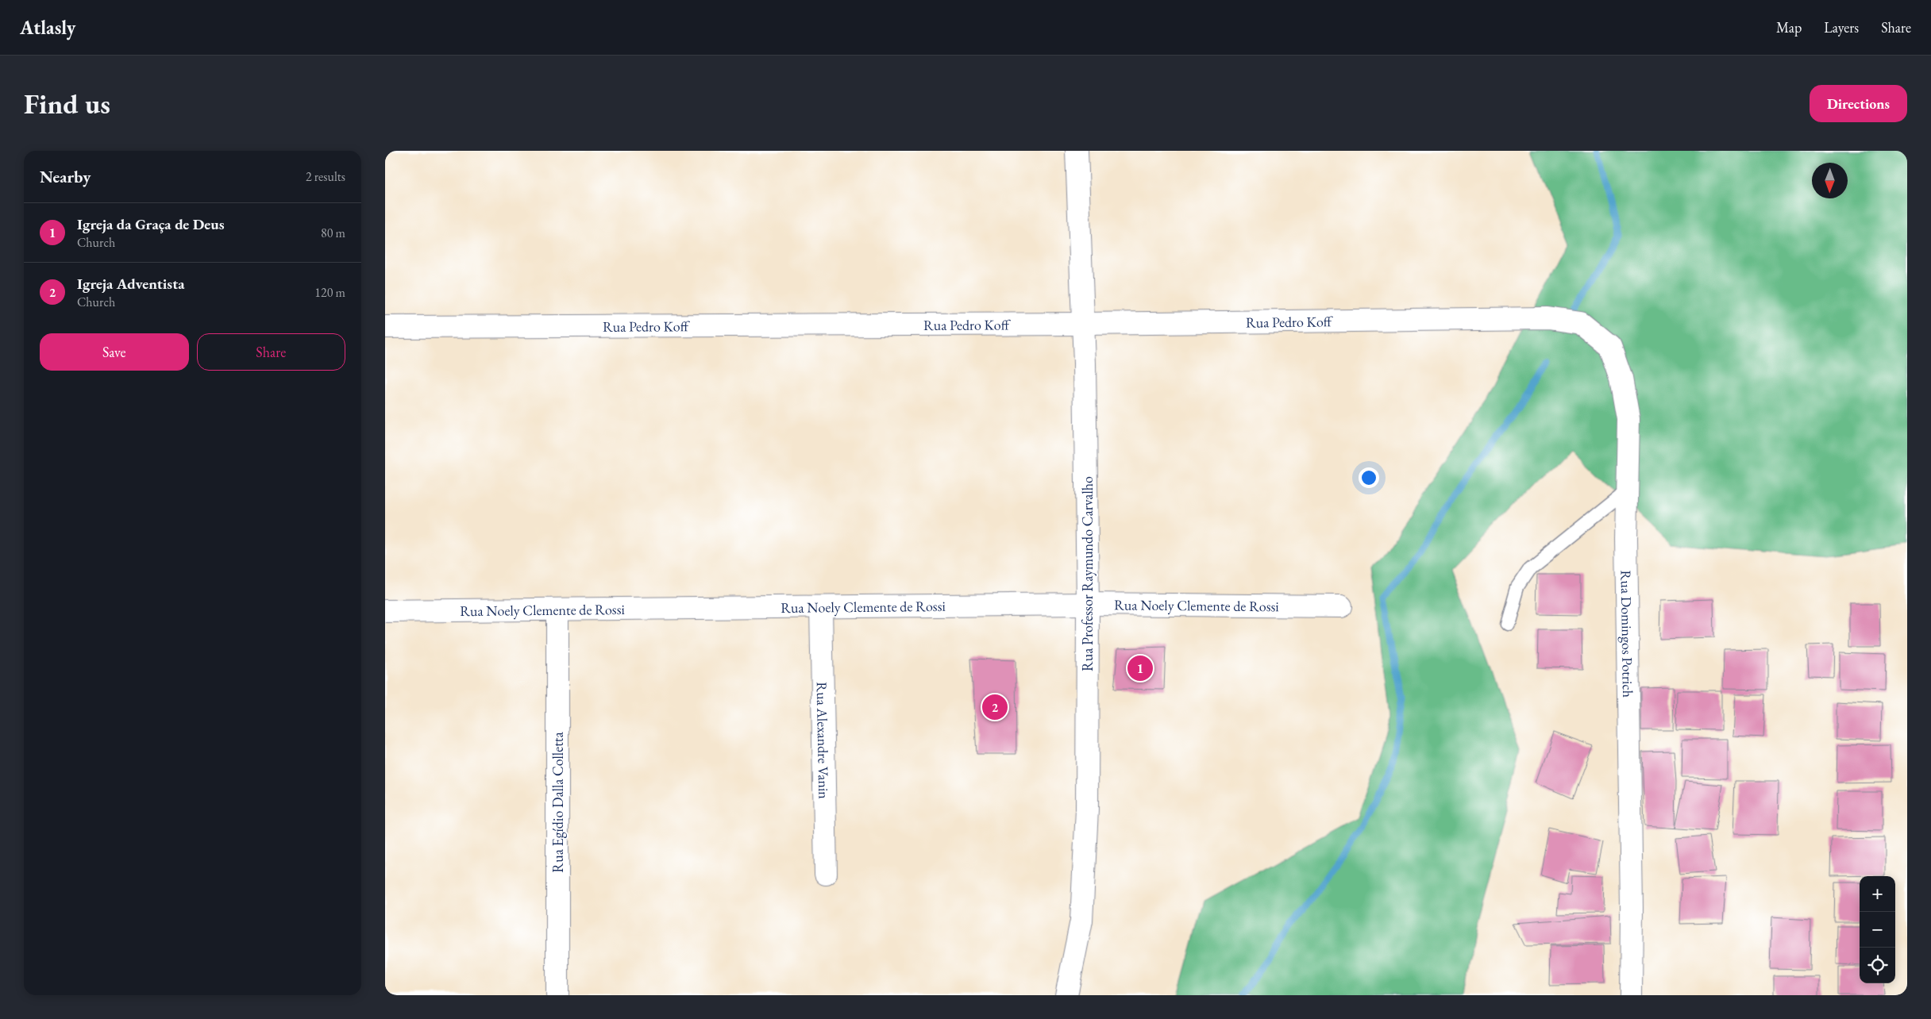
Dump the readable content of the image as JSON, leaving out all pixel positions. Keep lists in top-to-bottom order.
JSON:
{
  "streets": {
    "street": [
      "Rua Pedro Koff",
      "Rua Professor Raymundo Carvalho",
      "Rua Noely Clemente de Rossi",
      "Rua Domingos Potrich",
      "Rua Alexandre Vanin",
      "Rua Egídio Dalla Colletta"
    ]
  },
  "crossings": [
    ["Rua Pedro Koff", "Rua Professor Raymundo Carvalho"],
    ["Rua Pedro Koff", "Rua Domingos Potrich"],
    ["Rua Professor Raymundo Carvalho", "Rua Noely Clemente de Rossi"],
    ["Rua Noely Clemente de Rossi", "Rua Alexandre Vanin"],
    ["Rua Noely Clemente de Rossi", "Rua Egídio Dalla Colletta"]
  ],
  "north": "bottom",
  "page": {
    "header": "Atlasly",
    "nav": ["Map", "Layers", "Share"],
    "buttons": [
      "Directions",
      ["Save", "Share"]
    ],
    "title": "Find us",
    "heading": ["Nearby", "2 results"],
    "list": [
      {
        "mark": "1",
        "name": "Igreja da Graça de Deus",
        "note": "Church",
        "value": "80 m"
      },
      {
        "mark": "2",
        "name": "Igreja Adventista",
        "note": "Church",
        "value": "120 m"
      }
    ],
    "pins": ["1", "2"],
    "map_buttons": ["+", "−"]
  }
}
